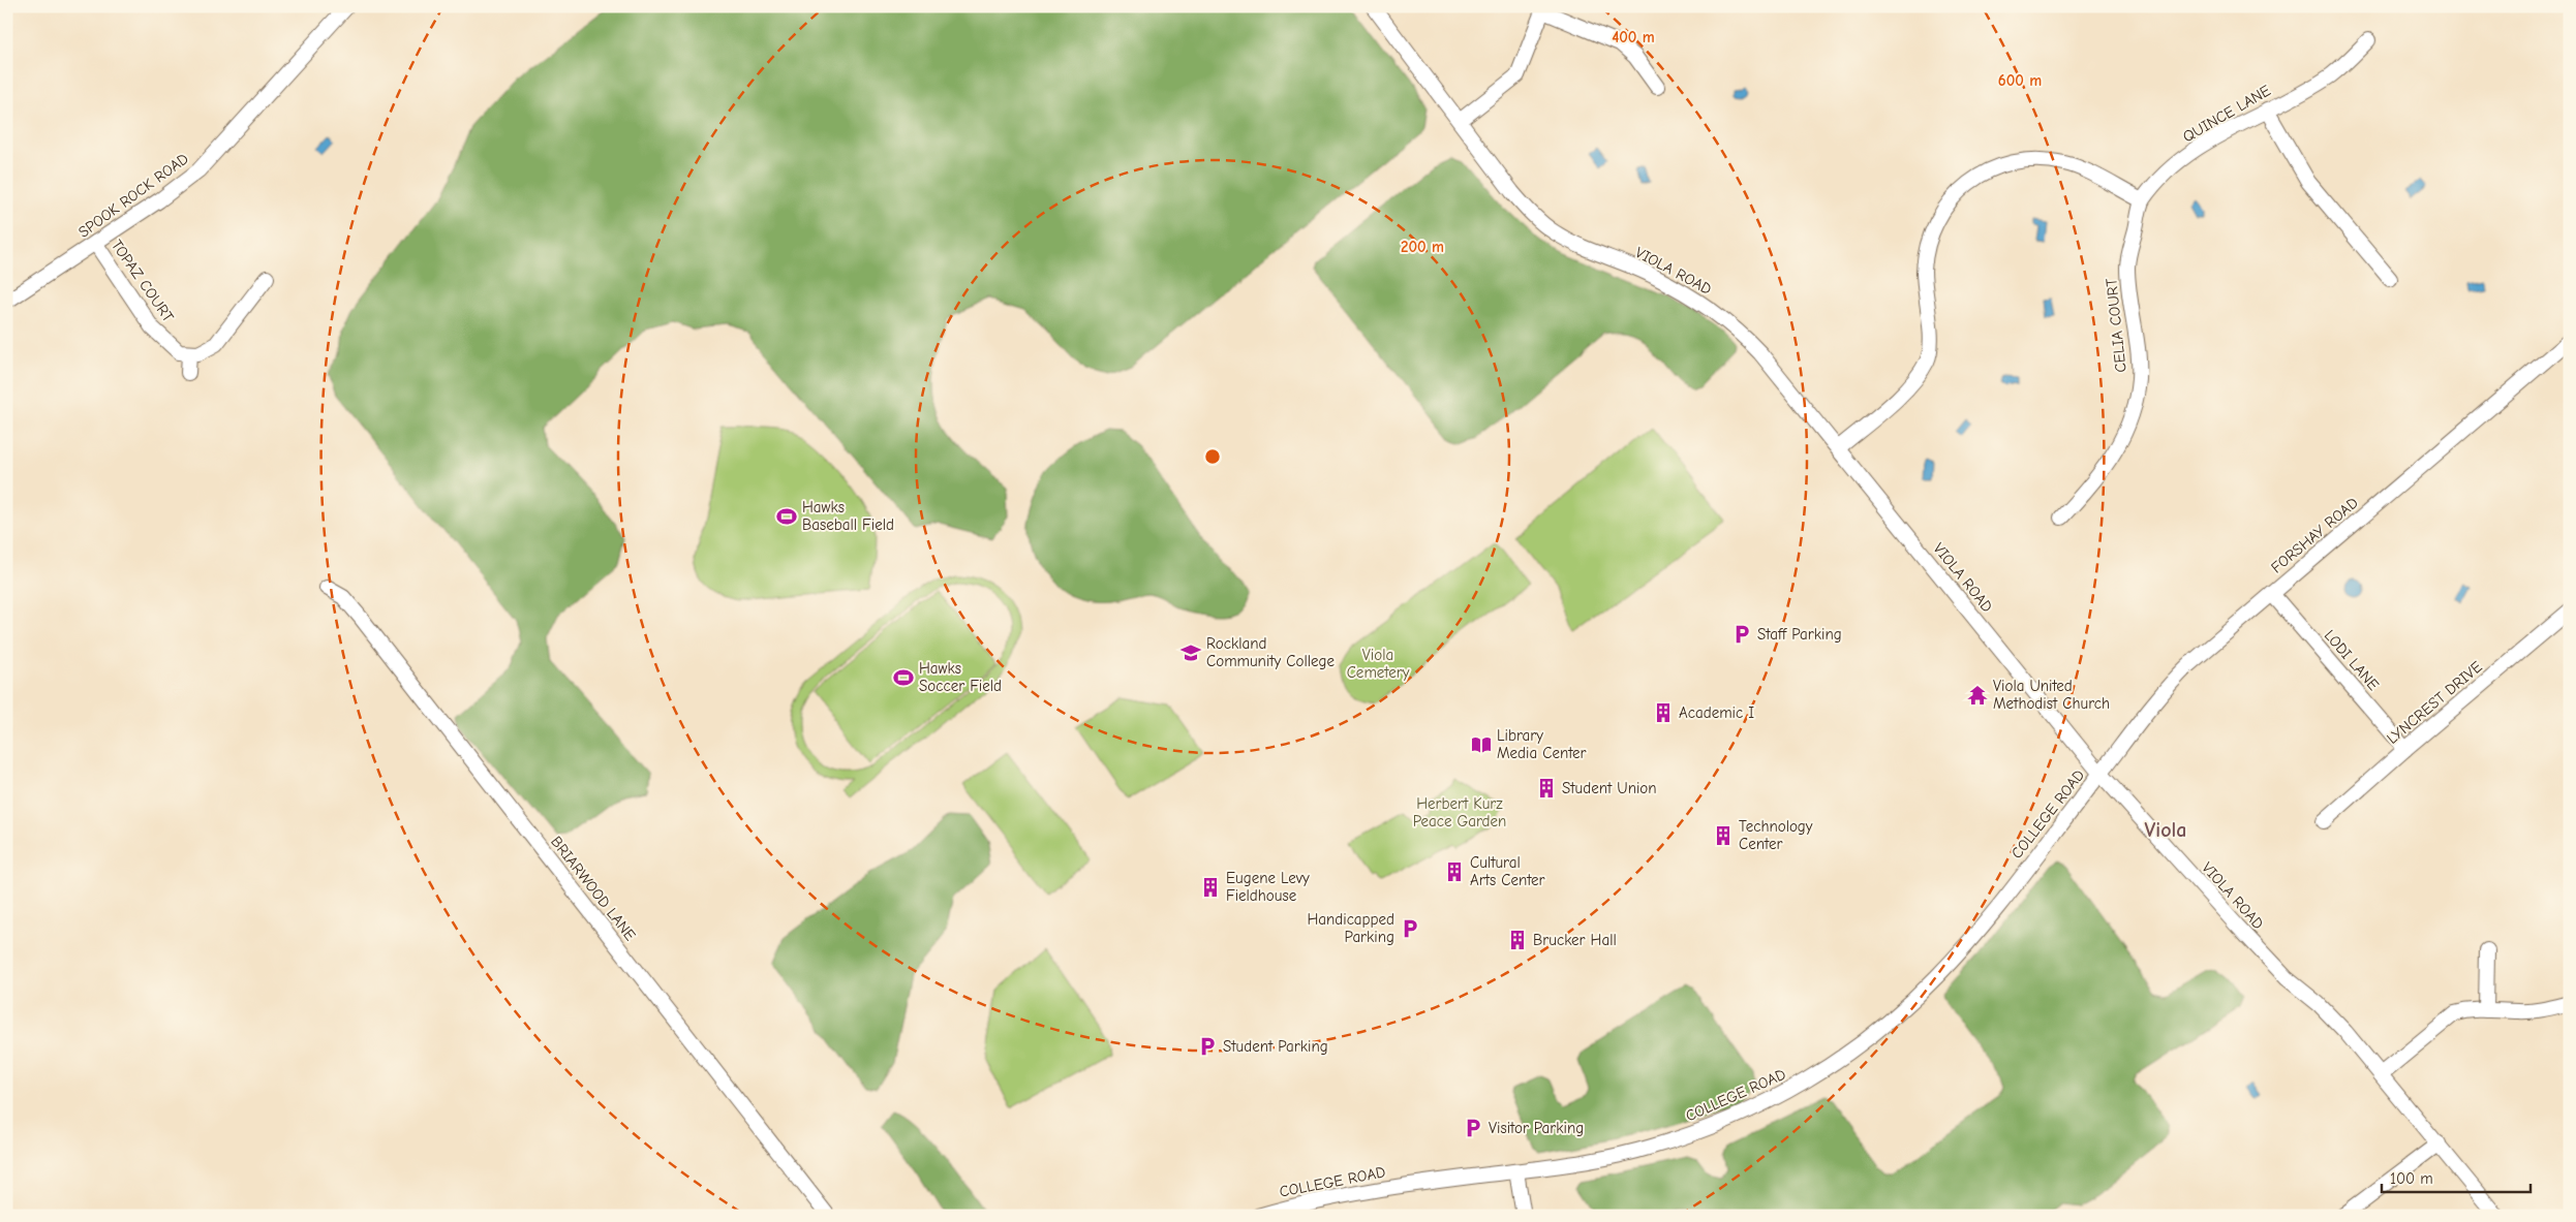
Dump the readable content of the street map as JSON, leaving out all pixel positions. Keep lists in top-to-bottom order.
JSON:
{
  "streets": {
    "street": [
      "QUINCE LANE",
      "SPOOK ROCK ROAD",
      "VIOLA ROAD",
      "TOPAZ COURT",
      "CELIA COURT",
      "FORSHAY ROAD",
      "LODI LANE",
      "LYNCREST DRIVE",
      "COLLEGE ROAD",
      "BRIARWOOD LANE"
    ]
  },
  "crossings": [
    ["QUINCE LANE", "CELIA COURT"],
    ["SPOOK ROCK ROAD", "TOPAZ COURT"],
    ["VIOLA ROAD", "FORSHAY ROAD"],
    ["VIOLA ROAD", "COLLEGE ROAD"],
    ["FORSHAY ROAD", "LODI LANE"],
    ["FORSHAY ROAD", "COLLEGE ROAD"],
    ["LODI LANE", "LYNCREST DRIVE"]
  ],
  "districts": ["Viola"],
  "parks": ["Viola Cemetery", "Herbert Kurz Peace Garden"],
  "places": {
    "sports": ["Hawks Baseball Field", "Hawks Soccer Field"],
    "parking": [
      "Staff Parking",
      "Handicapped Parking",
      "Student Parking",
      "Visitor Parking"
    ],
    "school or university": ["Rockland Community College"],
    "temple": ["Viola United Methodist Church"],
    "building": [
      "Academic I",
      "Student Union",
      "Technology Center",
      "Cultural Arts Center",
      "Eugene Levy Fieldhouse",
      "Brucker Hall"
    ],
    "library": ["Library Media Center"]
  },
  "scale_bar": "100 m",
  "rings": ["400 m", "600 m", "200 m"]
}
